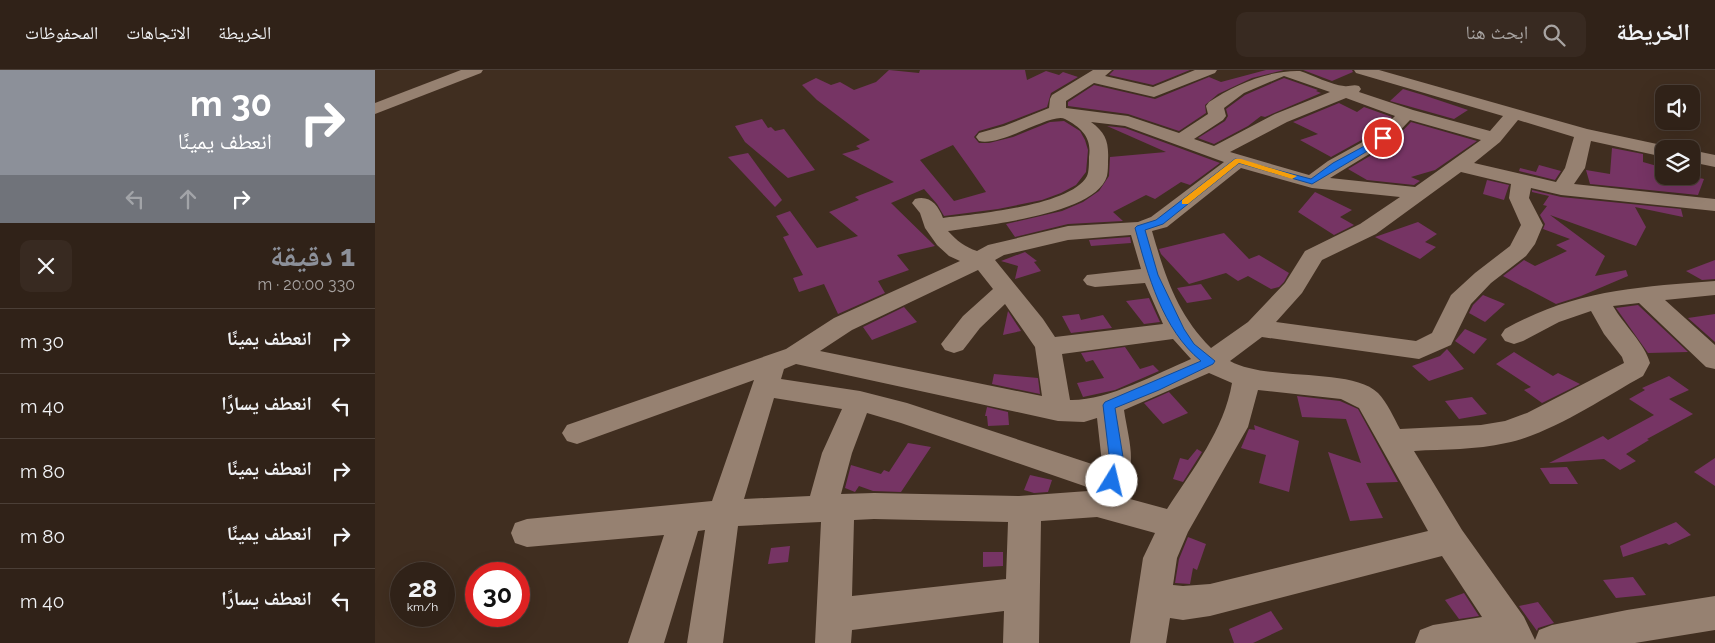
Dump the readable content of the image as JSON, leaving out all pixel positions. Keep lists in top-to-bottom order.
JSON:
{
  "page": {
    "header": "الخريطة",
    "search": "ابحث هنا",
    "nav": ["الخريطة", "الاتجاهات", "المحفوظات"],
    "turn": ["30 m", "انعطف يمينًا"],
    "heading": ["1 دقيقة", "330 m · 20:00"],
    "list": [
      {
        "name": "انعطف يمينًا",
        "value": "30 m"
      },
      {
        "name": "انعطف يسارًا",
        "value": "40 m"
      },
      {
        "name": "انعطف يمينًا",
        "value": "80 m"
      },
      {
        "name": "انعطف يمينًا",
        "value": "80 m"
      },
      {
        "name": "انعطف يسارًا",
        "value": "40 m"
      }
    ],
    "speed": "28 km/h",
    "limit": "30"
  }
}
